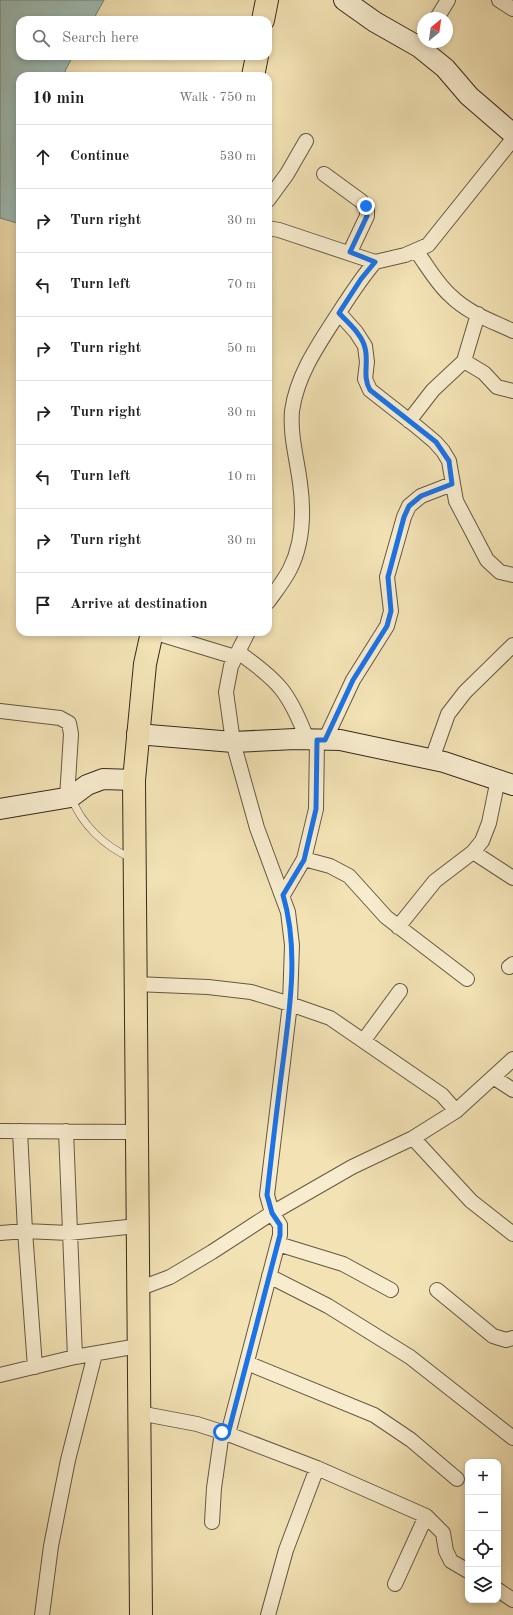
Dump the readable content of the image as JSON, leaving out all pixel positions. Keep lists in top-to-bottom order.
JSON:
{
  "north": "top right",
  "page": {
    "search": "Search here",
    "heading": ["10 min", "Walk · 750 m"],
    "list": [
      ["Continue", "530 m"],
      ["Turn right", "30 m"],
      ["Turn left", "70 m"],
      ["Turn right", "50 m"],
      ["Turn right", "30 m"],
      ["Turn left", "10 m"],
      ["Turn right", "30 m"],
      "Arrive at destination"
    ],
    "map_buttons": ["+", "−"]
  }
}
